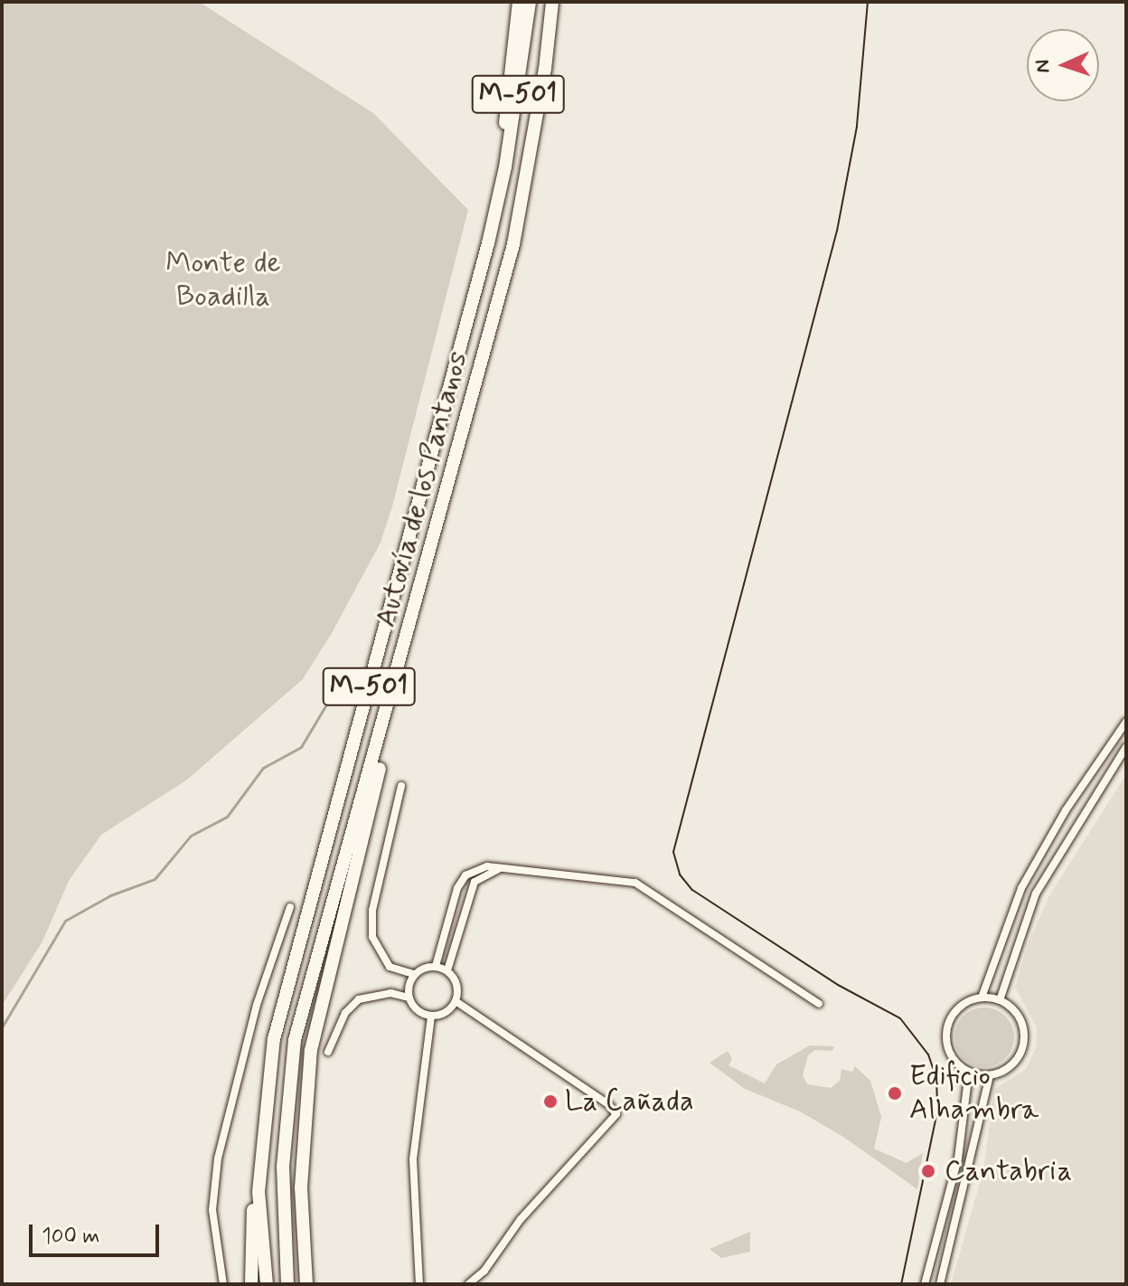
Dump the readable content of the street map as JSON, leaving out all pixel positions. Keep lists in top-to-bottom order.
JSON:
{
  "streets": {
    "highway": ["M-501", "Autovía de los Pantanos"]
  },
  "parks": ["Monte de Boadilla"],
  "places": ["Edificio Alhambra", "La Cañada", "Cantabria"],
  "scale_bar": "100 m",
  "north": "left"
}
